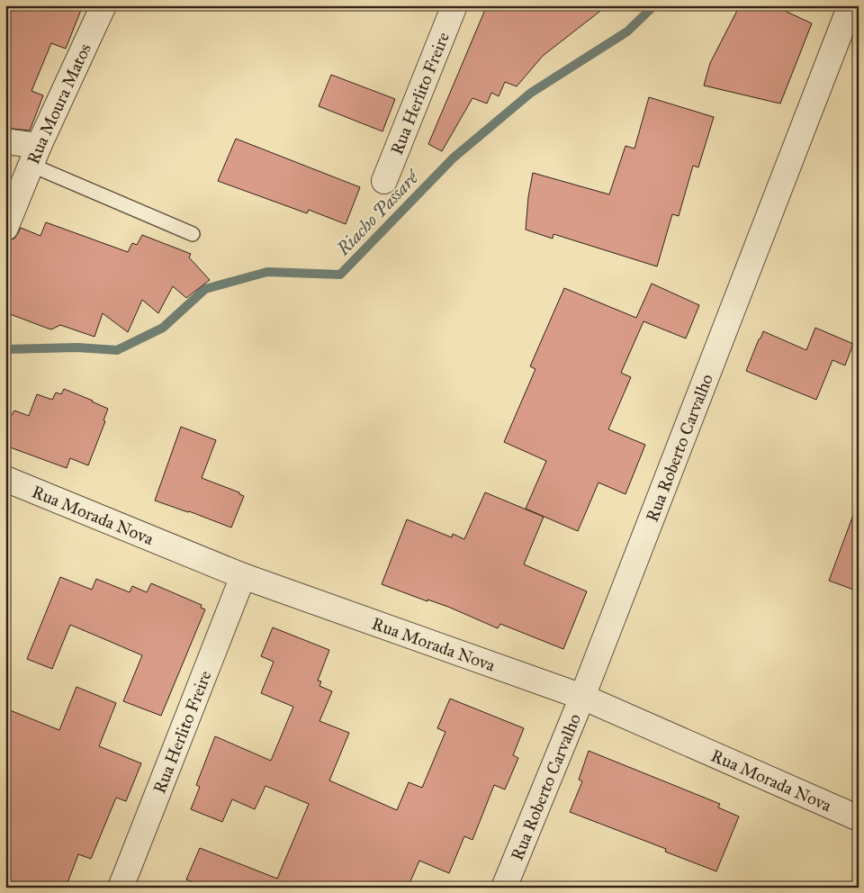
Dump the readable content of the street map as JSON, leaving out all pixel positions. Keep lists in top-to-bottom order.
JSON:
{
  "streets": {
    "street": [
      "Rua Herlito Freire",
      "Rua Moura Matos",
      "Rua Roberto Carvalho",
      "Rua Morada Nova"
    ]
  },
  "crossings": [
    ["Rua Herlito Freire", "Rua Morada Nova"],
    ["Rua Roberto Carvalho", "Rua Morada Nova"]
  ],
  "water": ["Riacho Passaré"]
}
